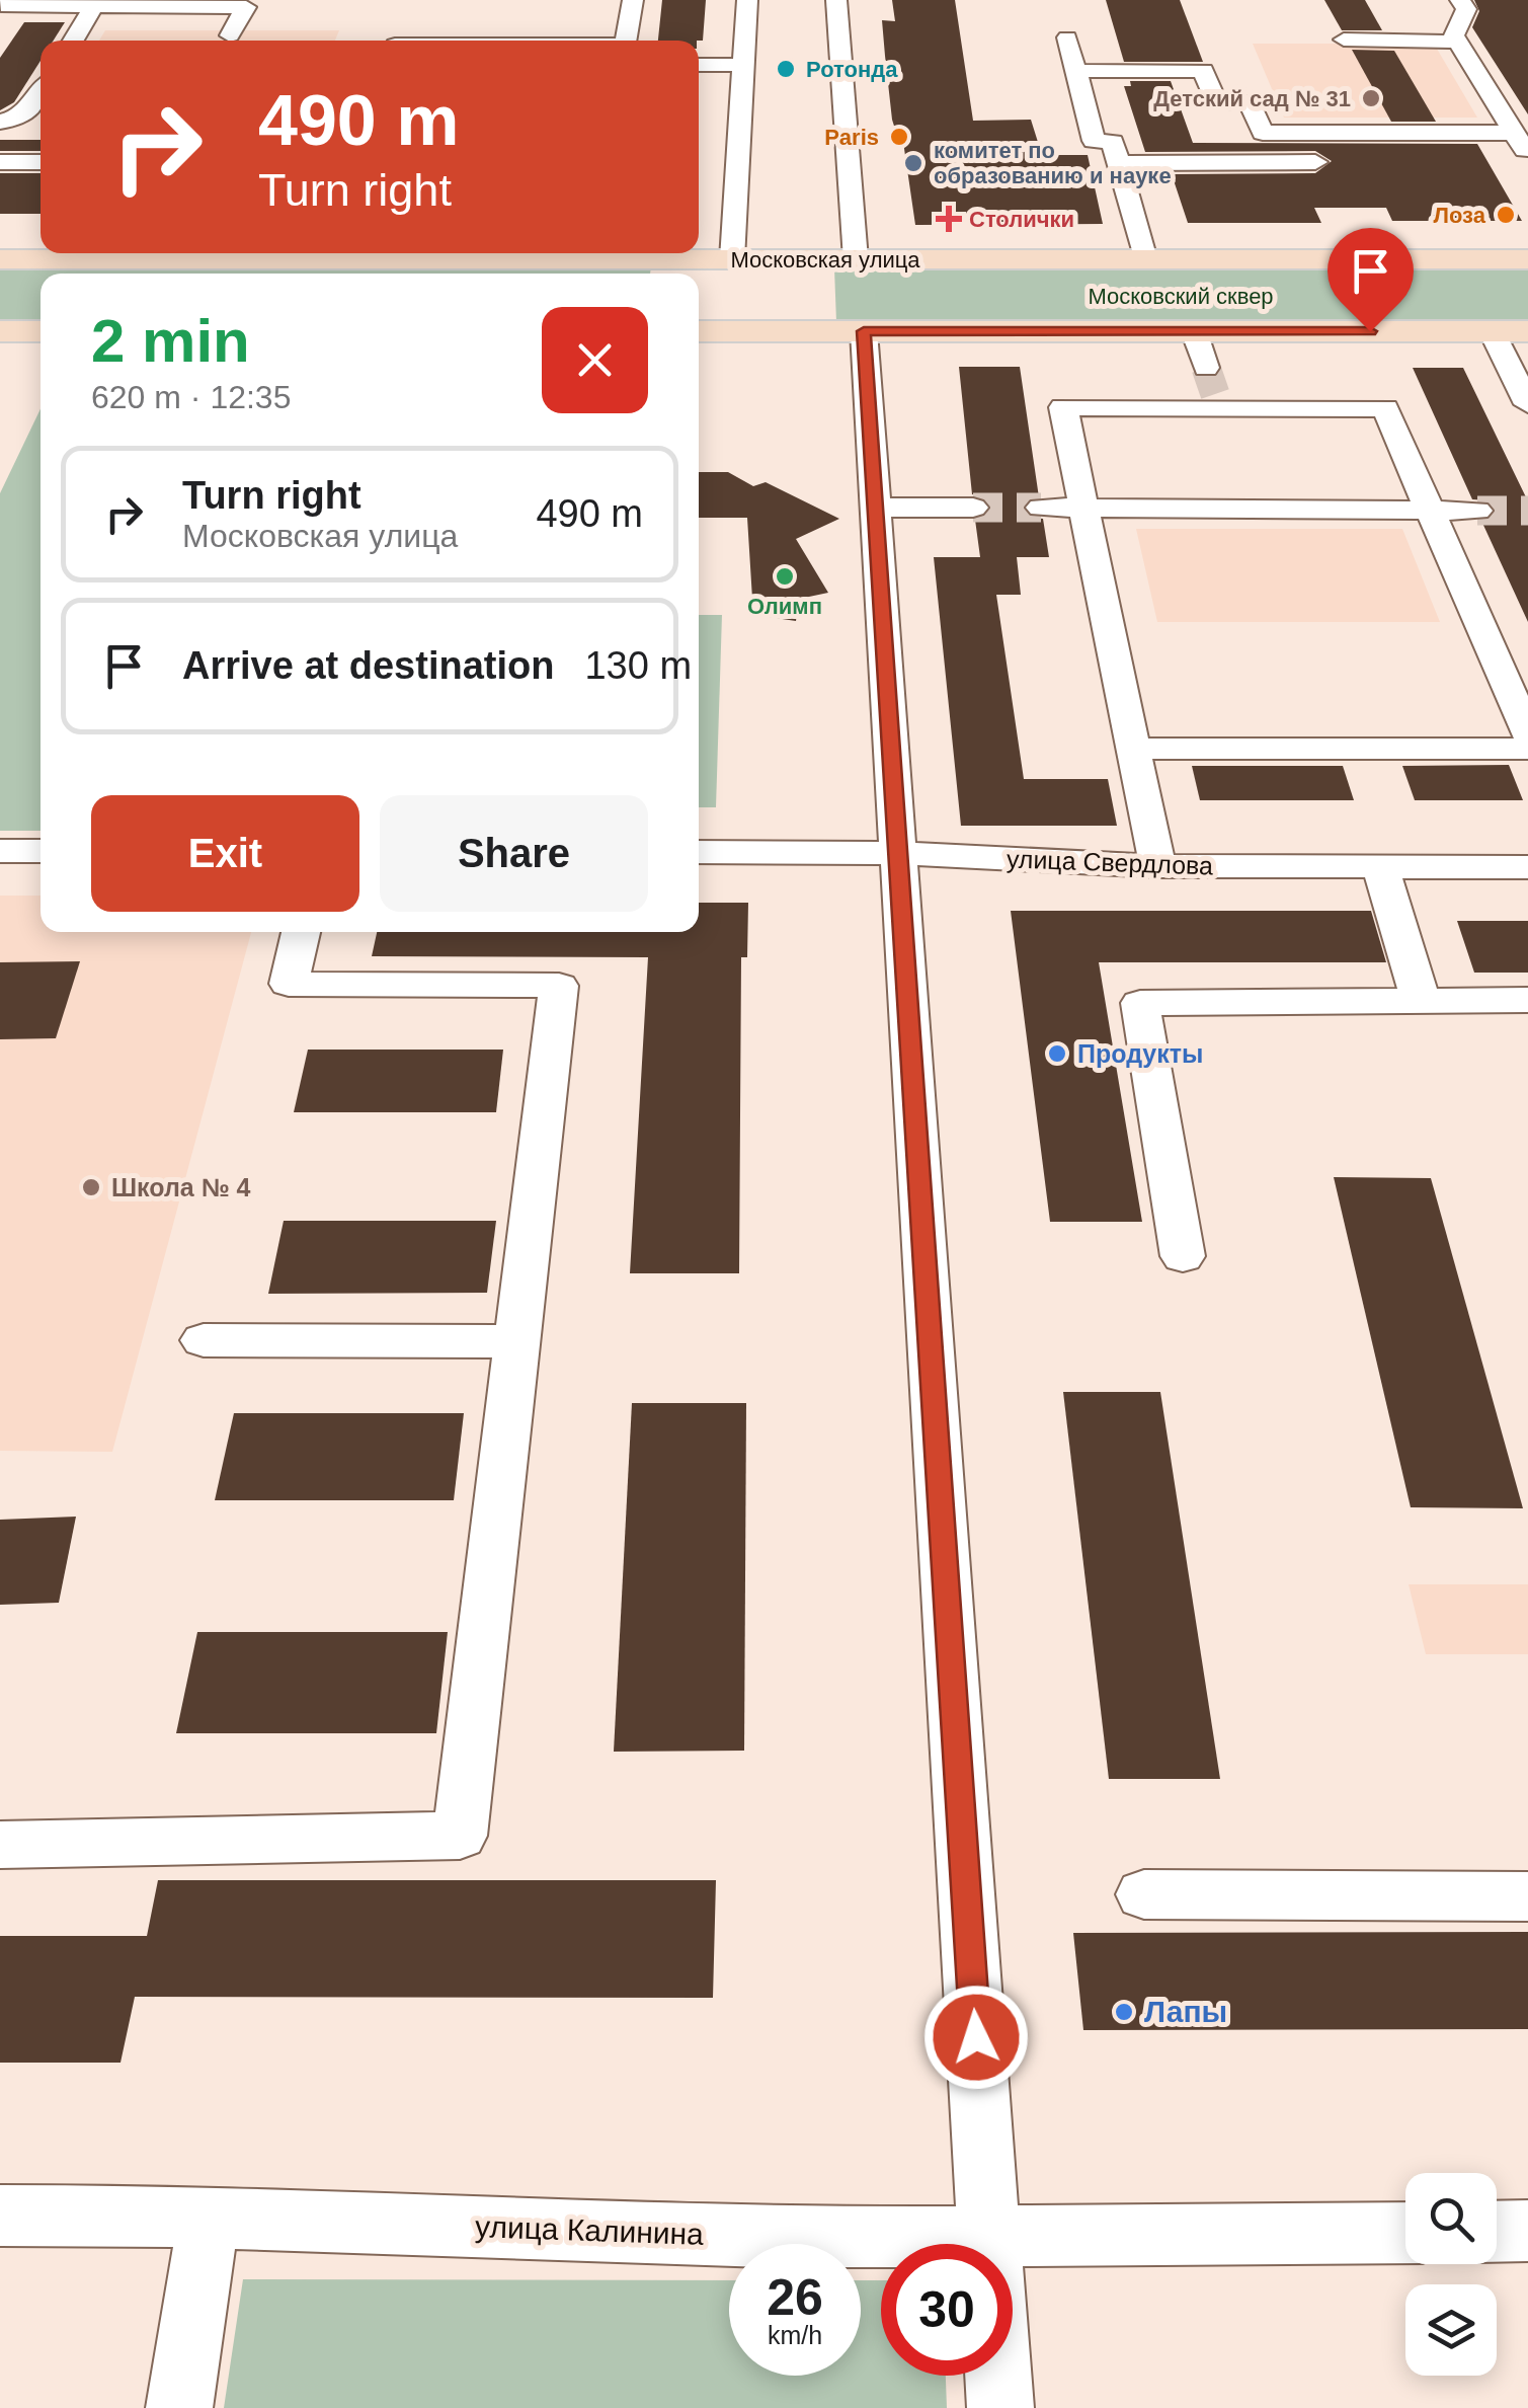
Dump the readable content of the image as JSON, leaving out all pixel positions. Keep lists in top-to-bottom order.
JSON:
{
  "streets": {
    "main road": ["Московская улица"],
    "street": ["улица Свердлова", "улица Калинина"]
  },
  "parks": ["Московский сквер"],
  "places": {
    "other": [
      "Ротонда",
      "Детский сад № 31",
      "Paris",
      "комитет по образованию и науке",
      "Лоза",
      "Олимп",
      "Продукты",
      "Школа № 4",
      "Лапы"
    ],
    "health": ["Столички"]
  },
  "page": {
    "turn": ["490 m", "Turn right"],
    "heading": ["2 min", "620 m · 12:35"],
    "list": [
      {
        "name": "Turn right",
        "note": "Московская улица",
        "value": "490 m"
      },
      {
        "name": "Arrive at destination",
        "value": "130 m"
      }
    ],
    "buttons": ["Exit", "Share"],
    "speed": "26 km/h",
    "limit": "30"
  }
}
